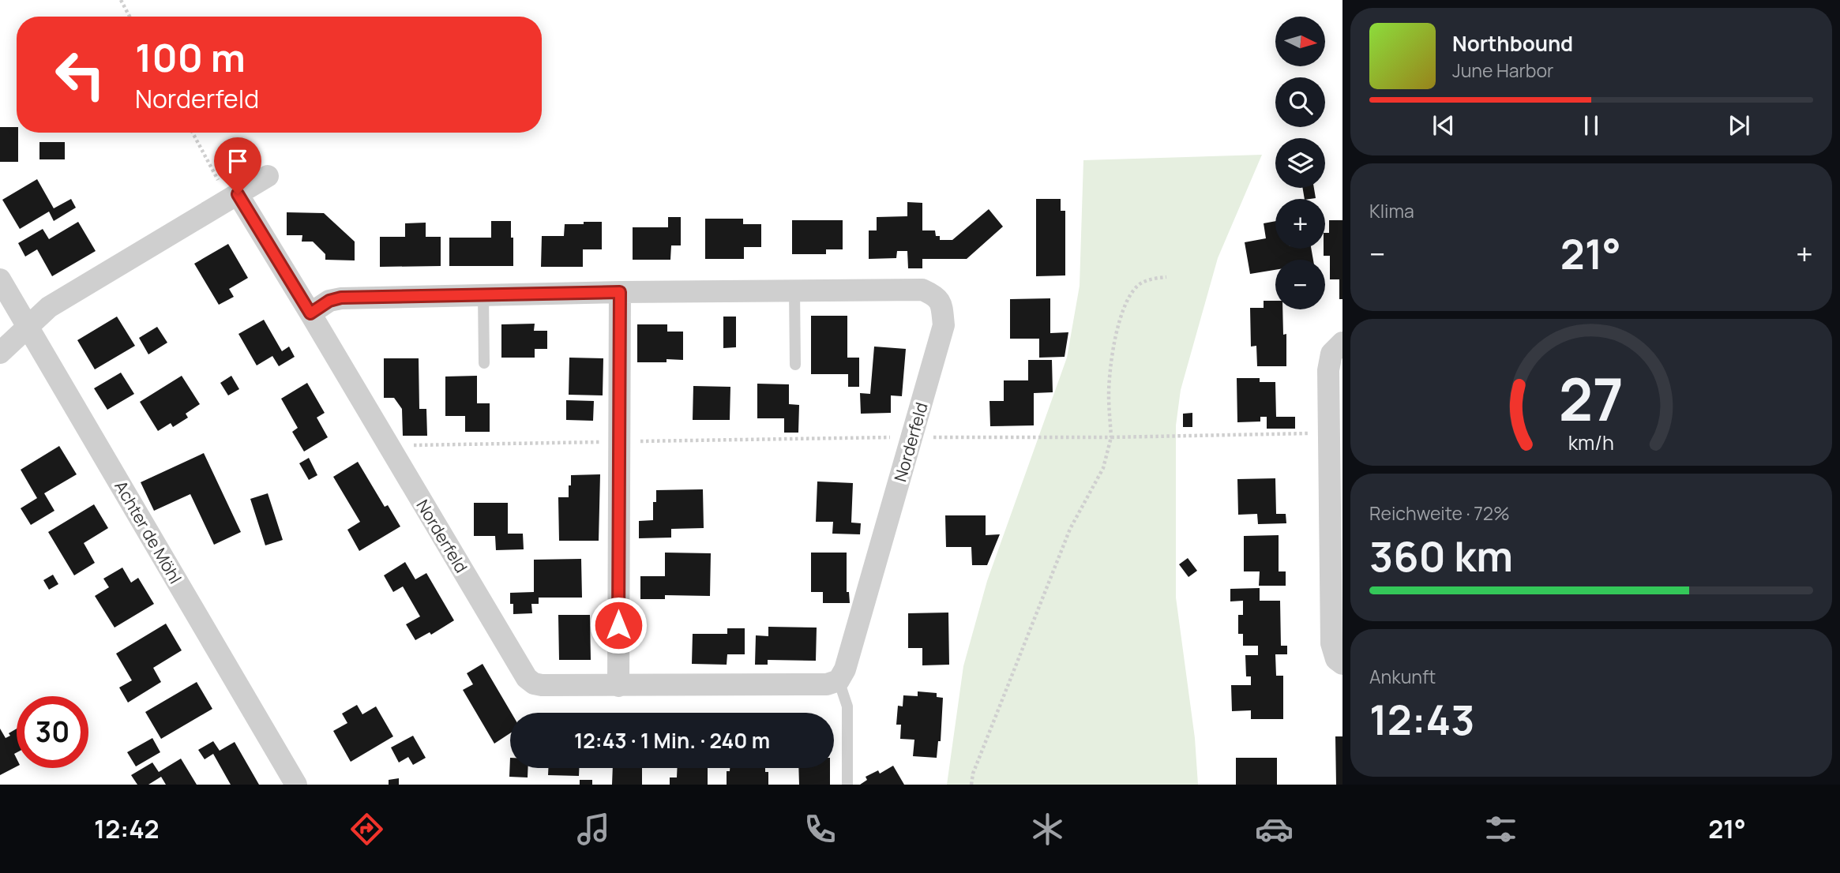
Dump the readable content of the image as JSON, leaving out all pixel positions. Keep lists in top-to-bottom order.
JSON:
{
  "streets": {
    "street": ["Norderfeld", "Achter de Möhl"]
  },
  "north": "right",
  "page": {
    "map_buttons": ["+", "−"],
    "turn": ["100 m", "Norderfeld"],
    "song": ["Northbound", "June Harbor"],
    "tile": [
      "Klima",
      ["Reichweite · 72%", "360 km"],
      ["Ankunft", "12:43"]
    ],
    "heat": ["−", "21°", "+"],
    "limit": "30",
    "trip": "12:43 · 1 Min. · 240 m",
    "tabs": ["12:42", "21°"],
    "gauge": ["27", "km/h"]
  }
}
